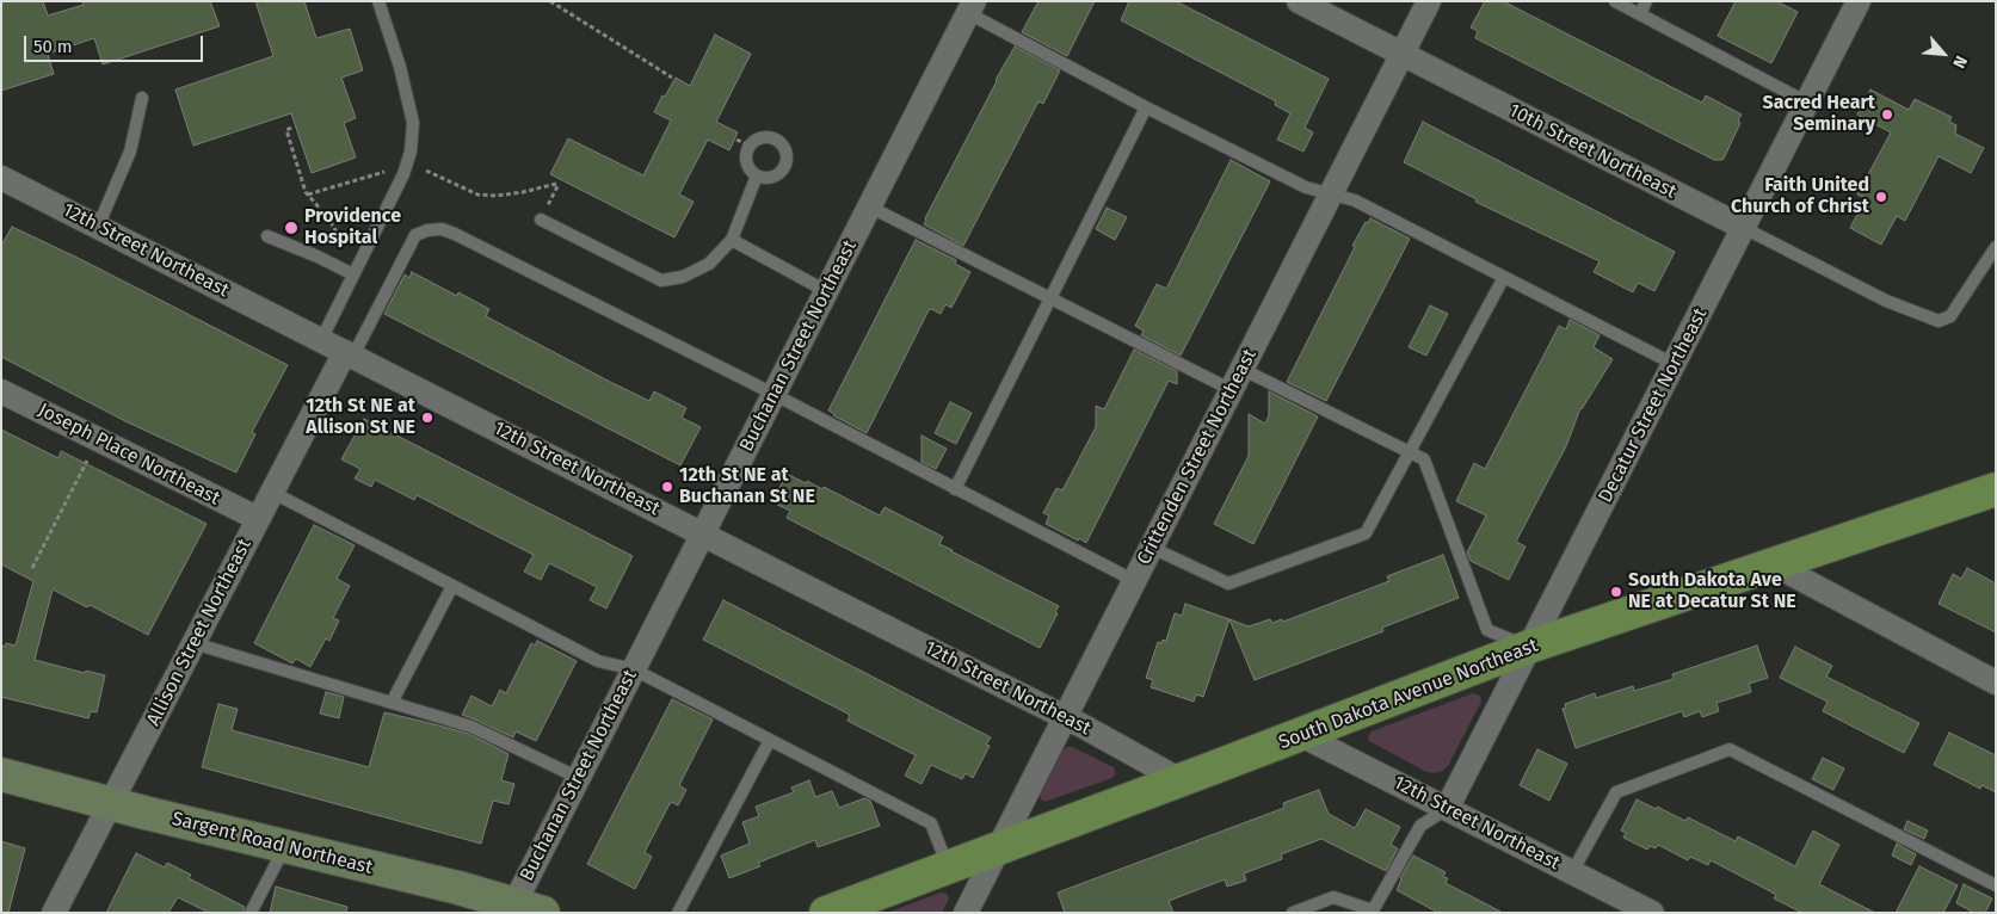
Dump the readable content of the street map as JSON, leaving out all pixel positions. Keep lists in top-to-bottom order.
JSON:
{
  "streets": {
    "main road": ["South Dakota Avenue Northeast", "Sargent Road Northeast"],
    "street": [
      "10th Street Northeast",
      "12th Street Northeast",
      "Buchanan Street Northeast",
      "Decatur Street Northeast",
      "Joseph Place Northeast",
      "Crittenden Street Northeast",
      "Allison Street Northeast"
    ]
  },
  "crossings": [
    ["10th Street Northeast", "Decatur Street Northeast"],
    ["10th Street Northeast", "Crittenden Street Northeast"],
    ["12th Street Northeast", "Buchanan Street Northeast"],
    ["12th Street Northeast", "Decatur Street Northeast"],
    ["12th Street Northeast", "Crittenden Street Northeast"],
    ["12th Street Northeast", "Allison Street Northeast"],
    ["12th Street Northeast", "South Dakota Avenue Northeast"],
    ["Buchanan Street Northeast", "Sargent Road Northeast"],
    ["Decatur Street Northeast", "South Dakota Avenue Northeast"],
    ["Joseph Place Northeast", "Allison Street Northeast"],
    ["Crittenden Street Northeast", "South Dakota Avenue Northeast"],
    ["Allison Street Northeast", "Sargent Road Northeast"]
  ],
  "places": [
    "Sacred Heart Seminary",
    "Faith United Church of Christ",
    "Providence Hospital",
    "12th St NE at Allison St NE",
    "12th St NE at Buchanan St NE",
    "South Dakota Ave NE at Decatur St NE"
  ],
  "scale_bar": "50 m",
  "north": "bottom right"
}
